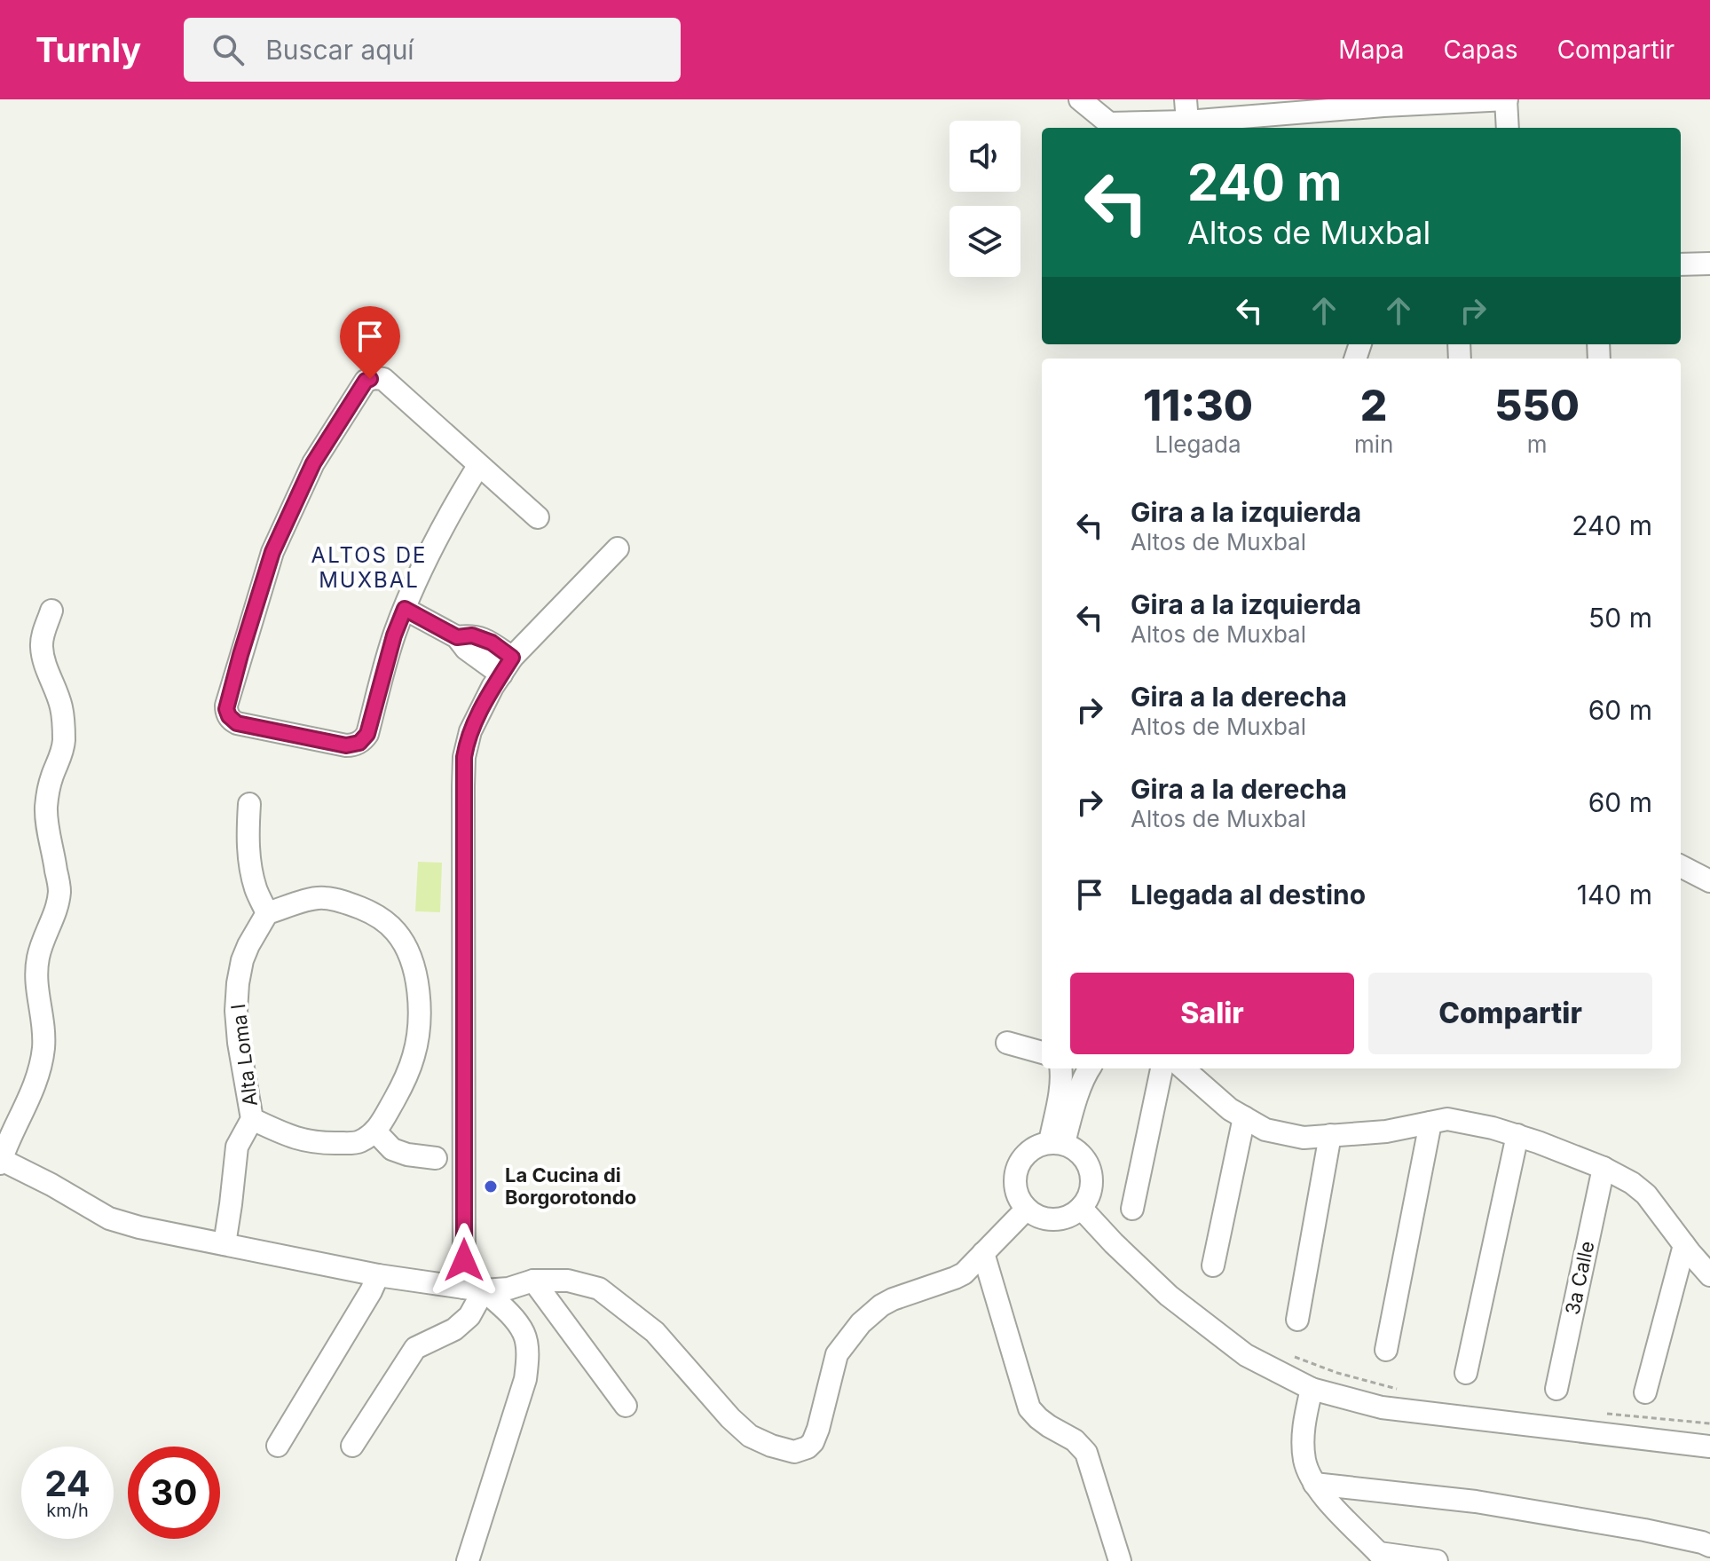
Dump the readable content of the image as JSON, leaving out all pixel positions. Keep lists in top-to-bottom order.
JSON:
{
  "streets": {
    "street": ["Alta Loma I", "3a Calle"]
  },
  "districts": ["ALTOS DE MUXBAL"],
  "places": ["La Cucina di Borgorotondo"],
  "page": {
    "header": "Turnly",
    "search": "Buscar aquí",
    "nav": ["Mapa", "Capas", "Compartir"],
    "turn": ["240 m", "Altos de Muxbal"],
    "eta": [
      "11:30",
      "Llegada",
      "2",
      "min",
      "550",
      "m"
    ],
    "list": [
      {
        "name": "Gira a la izquierda",
        "note": "Altos de Muxbal",
        "value": "240 m"
      },
      {
        "name": "Gira a la izquierda",
        "note": "Altos de Muxbal",
        "value": "50 m"
      },
      {
        "name": "Gira a la derecha",
        "note": "Altos de Muxbal",
        "value": "60 m"
      },
      {
        "name": "Gira a la derecha",
        "note": "Altos de Muxbal",
        "value": "60 m"
      },
      {
        "name": "Llegada al destino",
        "value": "140 m"
      }
    ],
    "buttons": ["Salir", "Compartir"],
    "speed": "24 km/h",
    "limit": "30"
  }
}
